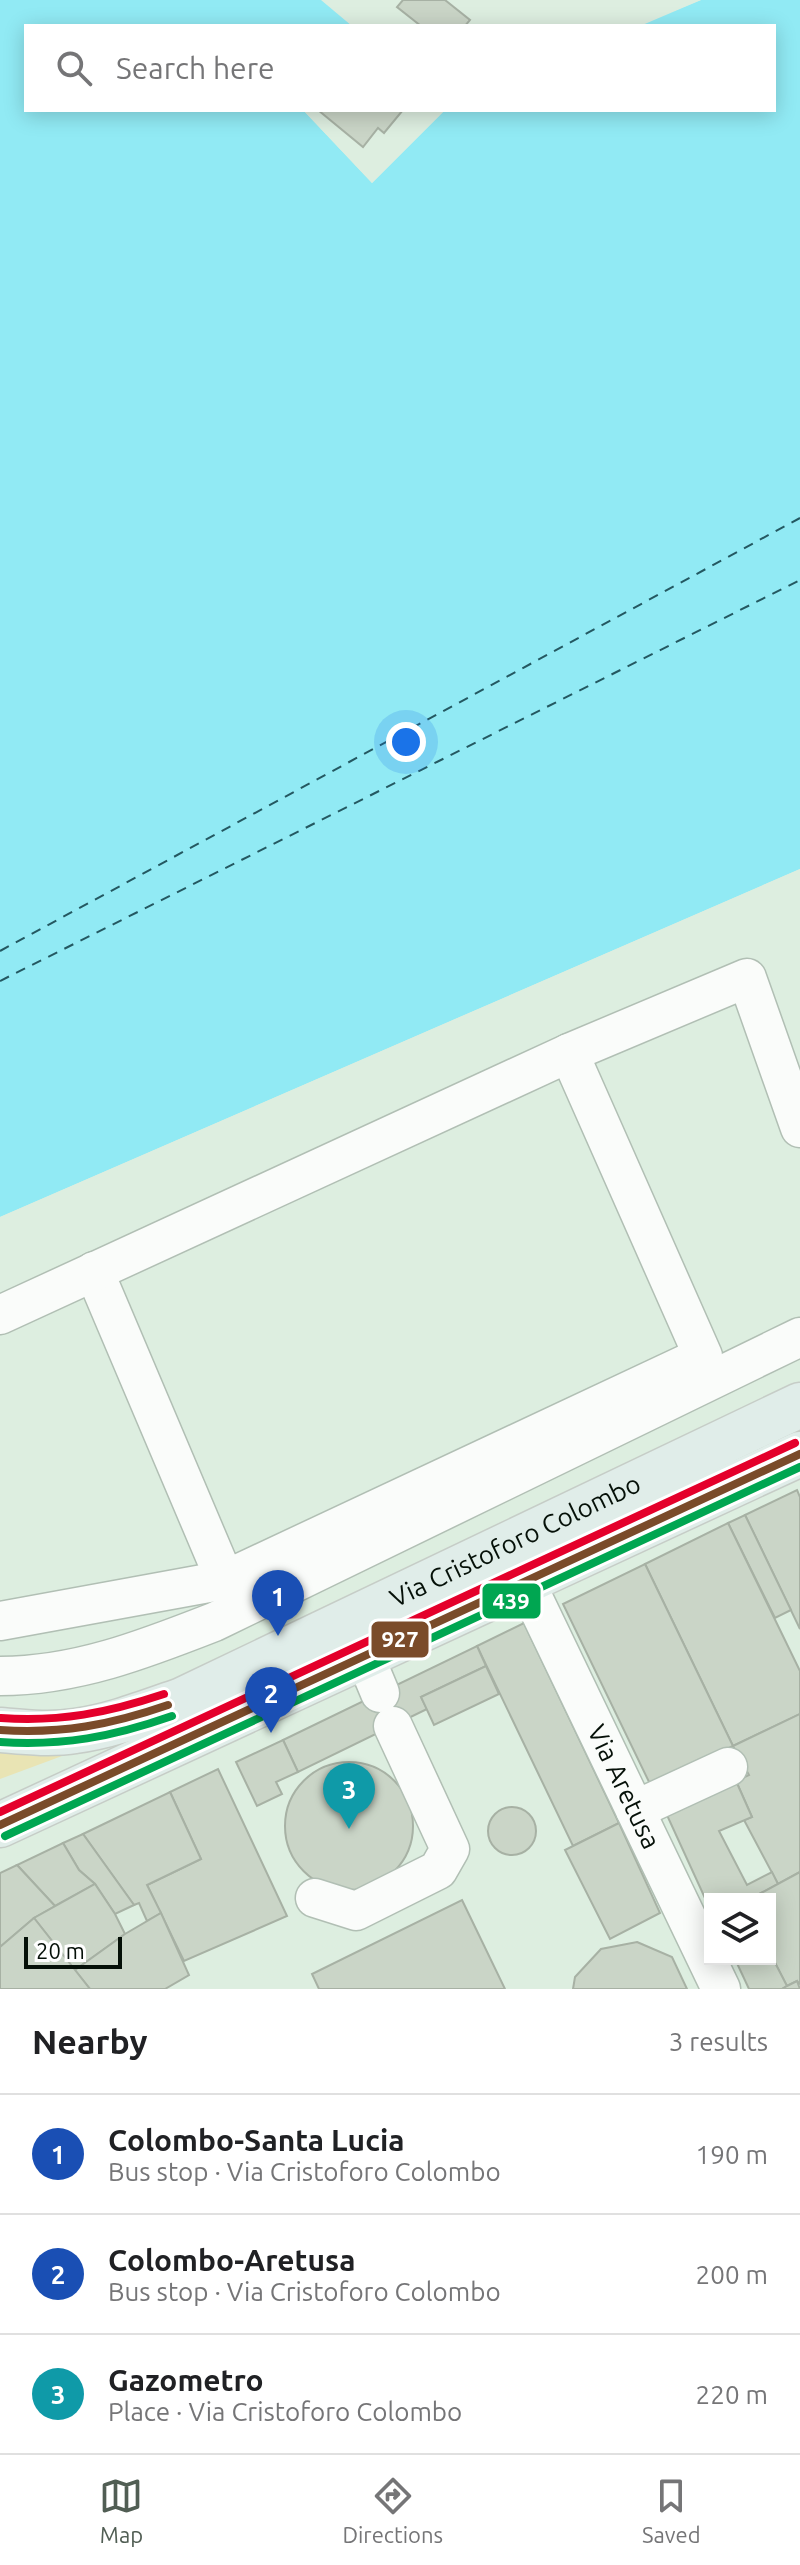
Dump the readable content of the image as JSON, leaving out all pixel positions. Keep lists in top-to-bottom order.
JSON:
{
  "streets": {
    "main road": ["Via Cristoforo Colombo"],
    "street": ["Via Aretusa"]
  },
  "crossings": [
    ["Via Cristoforo Colombo", "Via Aretusa"]
  ],
  "lines": ["transit line 927", "transit line 439"],
  "scale_bar": "20 m",
  "page": {
    "search": "Search here",
    "pins": ["1", "2", "3"],
    "scale": "20 m",
    "heading": ["Nearby", "3 results"],
    "list": [
      {
        "mark": "1",
        "name": "Colombo-Santa Lucia",
        "note": "Bus stop · Via Cristoforo Colombo",
        "value": "190 m"
      },
      {
        "mark": "2",
        "name": "Colombo-Aretusa",
        "note": "Bus stop · Via Cristoforo Colombo",
        "value": "200 m"
      },
      {
        "mark": "3",
        "name": "Gazometro",
        "note": "Place · Via Cristoforo Colombo",
        "value": "220 m"
      }
    ],
    "nav": ["Map", "Directions", "Saved"]
  }
}
